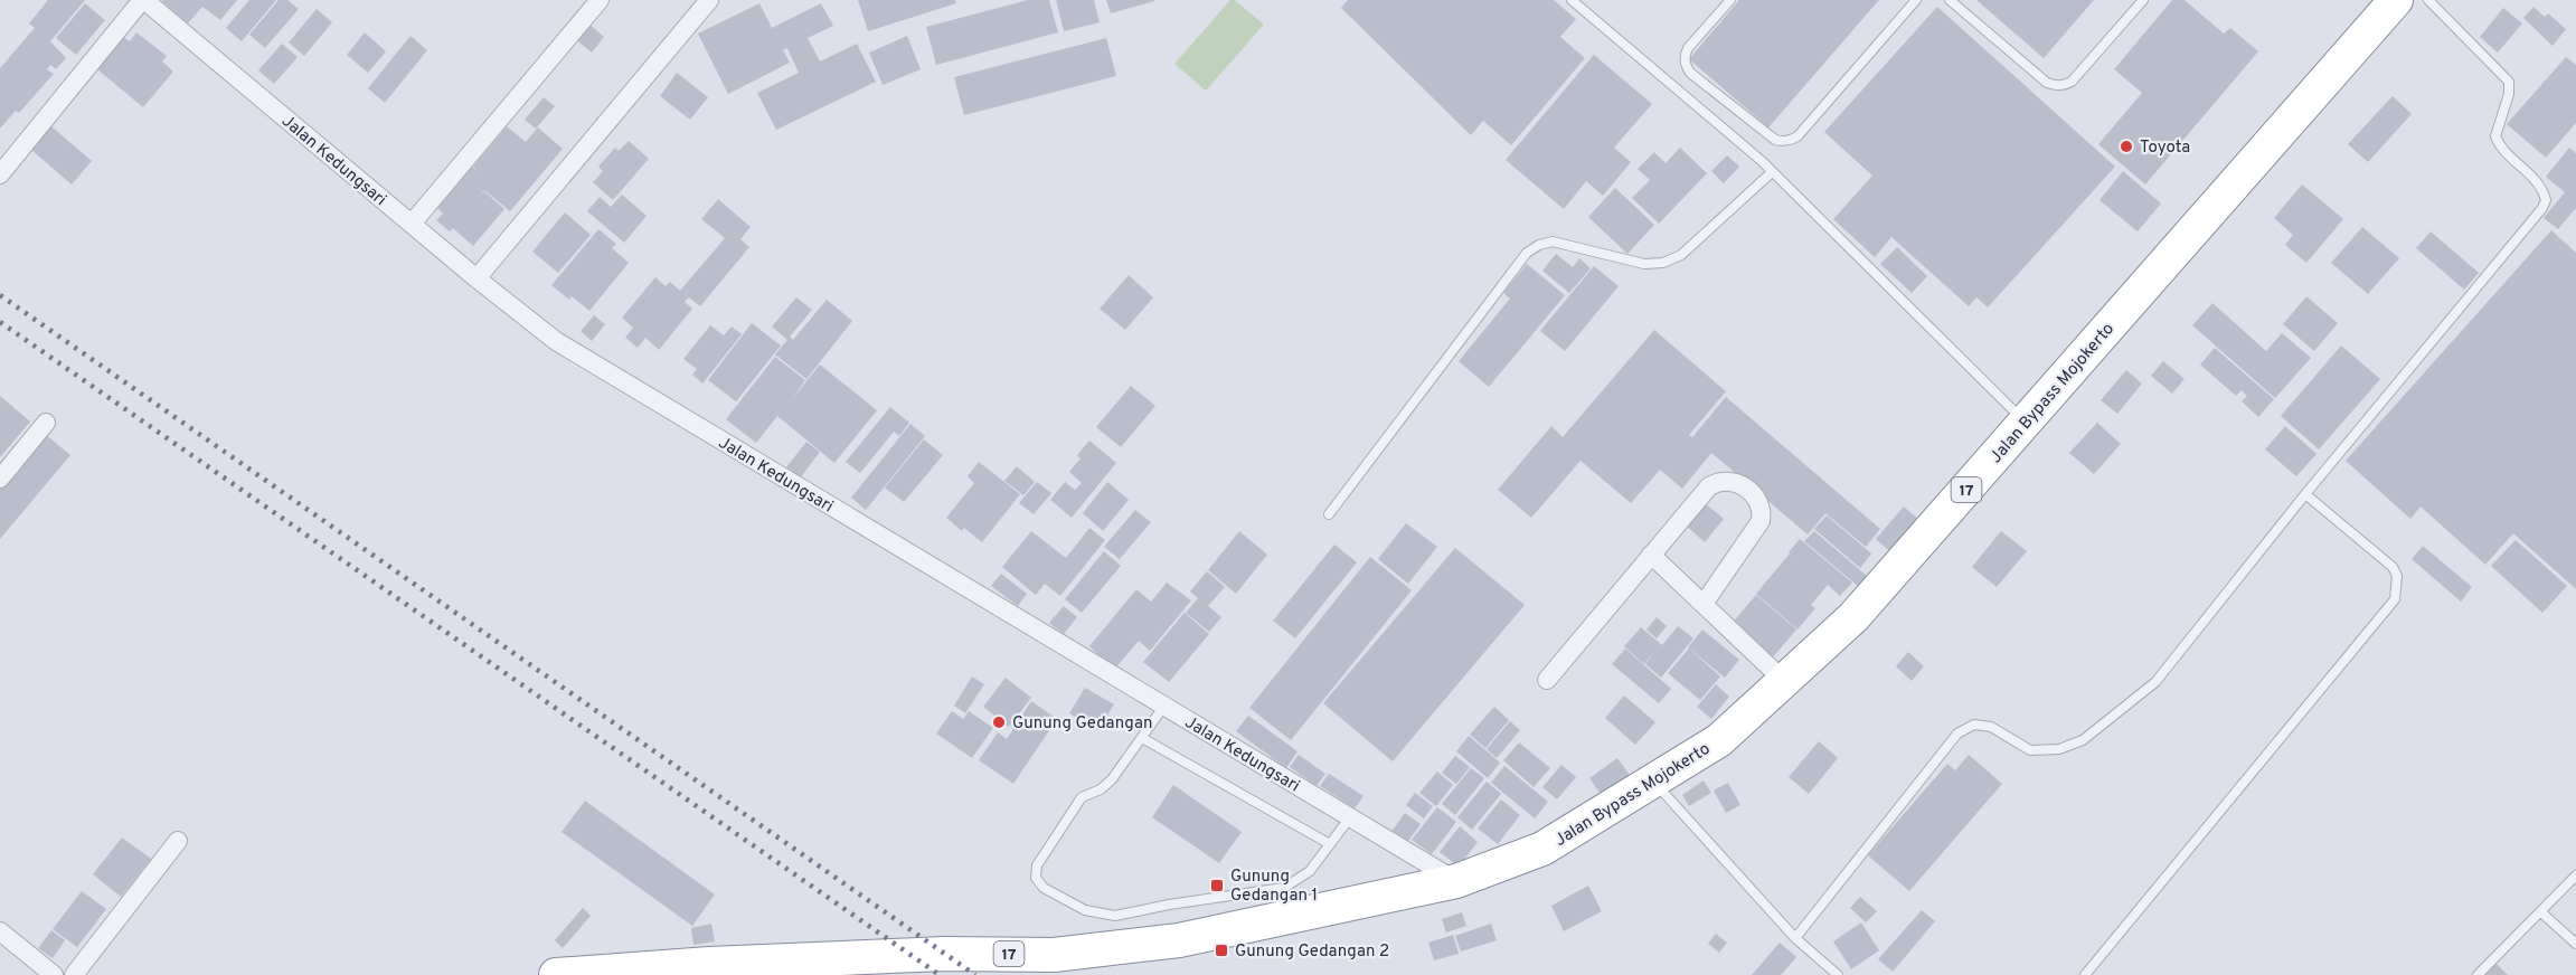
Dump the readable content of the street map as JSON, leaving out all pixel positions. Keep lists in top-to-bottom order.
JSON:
{
  "streets": {
    "highway": ["Jalan Bypass Mojokerto", "17"],
    "street": ["Jalan Kedungsari"]
  },
  "crossings": [
    ["Jalan Kedungsari", "Jalan Bypass Mojokerto"]
  ],
  "places": {
    "other": ["Toyota", "Gunung Gedangan"],
    "transit": ["Gunung Gedangan 1", "Gunung Gedangan 2"]
  }
}
